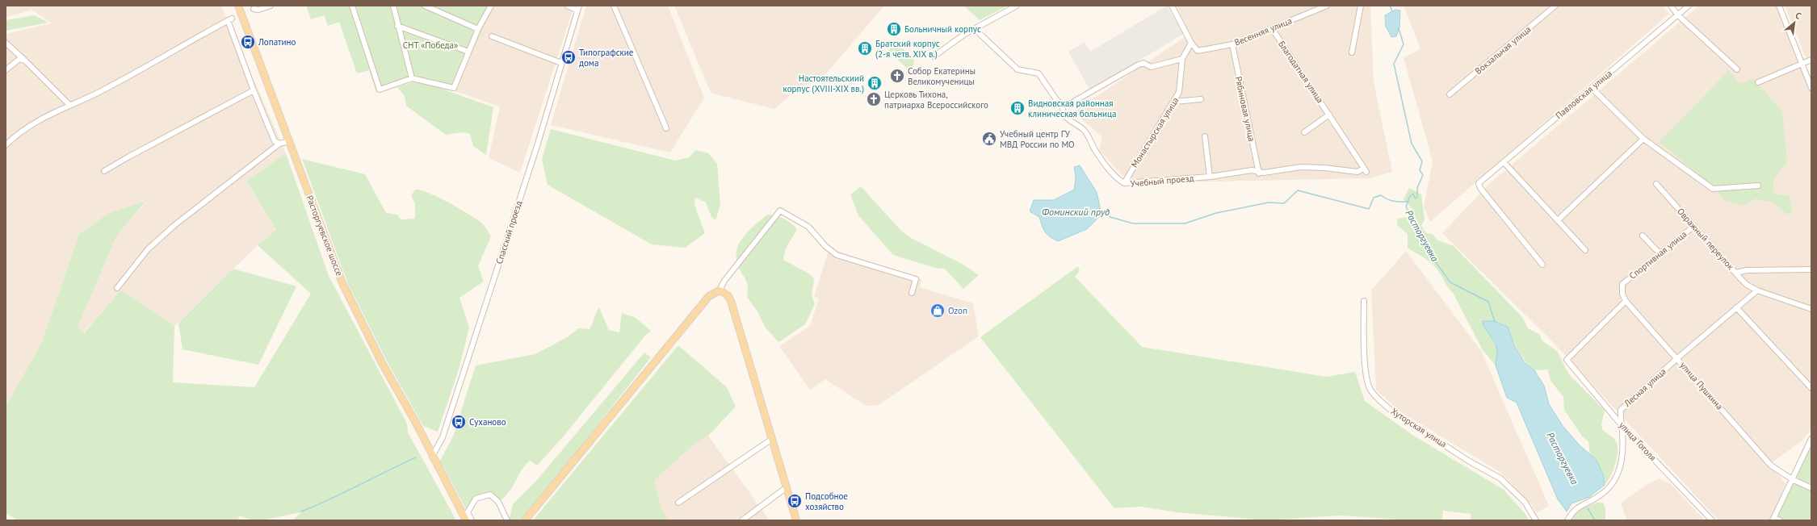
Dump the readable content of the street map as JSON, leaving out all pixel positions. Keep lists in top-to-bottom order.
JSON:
{
  "streets": {
    "main road": ["Расторгуевское шоссе"],
    "street": [
      "Весенняя улица",
      "Вокзальная улица",
      "Благодатная улица",
      "Павловская улица",
      "Рябиновая улица",
      "Монастырская улица",
      "Учебный проезд",
      "Спасский проезд",
      "Овражный переулок",
      "Спортивная улица",
      "улица Пушкина",
      "Лесная улица",
      "Хуторская улица",
      "улица Гоголя"
    ]
  },
  "crossings": [
    ["Весенняя улица", "Благодатная улица"],
    ["Весенняя улица", "Рябиновая улица"],
    ["Весенняя улица", "Монастырская улица"],
    ["Благодатная улица", "Учебный проезд"],
    ["Рябиновая улица", "Учебный проезд"],
    ["Монастырская улица", "Учебный проезд"],
    ["Спасский проезд", "Расторгуевское шоссе"],
    ["Овражный переулок", "Спортивная улица"],
    ["Овражный переулок", "Лесная улица"],
    ["Спортивная улица", "улица Пушкина"],
    ["Спортивная улица", "улица Гоголя"],
    ["улица Пушкина", "Лесная улица"],
    ["улица Пушкина", "улица Гоголя"],
    ["Лесная улица", "улица Гоголя"]
  ],
  "water": ["Фоминский пруд", "Расторгуевка"],
  "parks": ["СНТ «Победа»"],
  "places": {
    "building": [
      "Больничный корпус",
      "Братский корпус (2-я четв. XIX в.)",
      "Настоятельскиий корпус (XVIII-XIX вв.)",
      "Видновская районная клиническая больница"
    ],
    "bus stop": [
      "Лопатино",
      "Типографские дома",
      "Суханово",
      "Подсобное хозяйство"
    ],
    "church": ["Собор Екатерины Великомученицы", "Церковь Тихона, патриарха Всероссийского"],
    "public building": ["Учебный центр ГУ МВД России по МО"],
    "shop": ["Ozon"]
  },
  "north": "top right"
}
